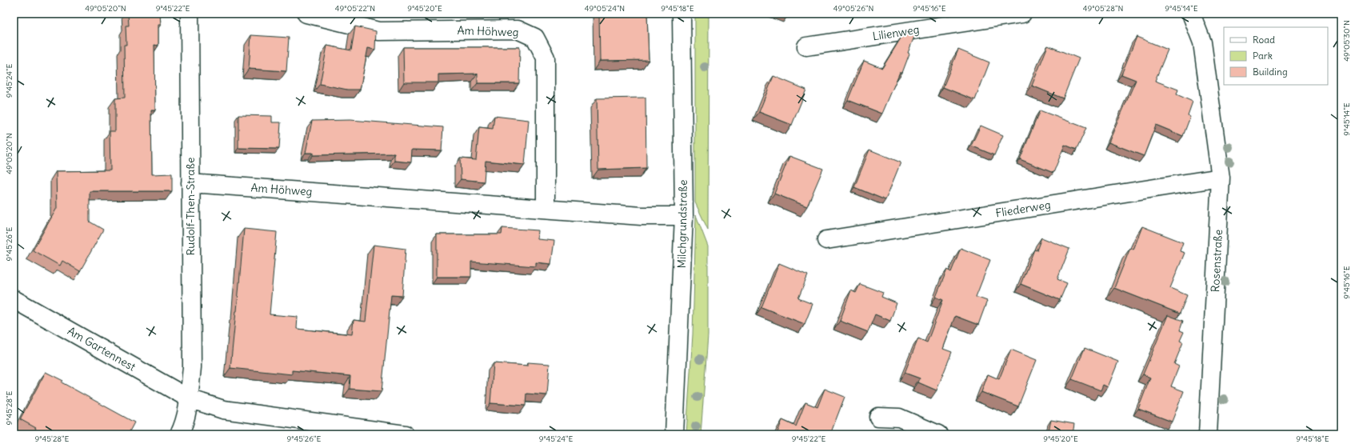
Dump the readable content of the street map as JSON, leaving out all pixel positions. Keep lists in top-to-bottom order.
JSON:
{
  "streets": {
    "street": [
      "Am Höhweg",
      "Lilienweg",
      "Rudolf-Then-Straße",
      "Fliederweg",
      "Milchgrundstraße",
      "Rosenstraße",
      "Am Gartennest"
    ]
  },
  "crossings": [
    ["Am Höhweg", "Rudolf-Then-Straße"],
    ["Am Höhweg", "Milchgrundstraße"],
    ["Rudolf-Then-Straße", "Am Gartennest"],
    ["Fliederweg", "Rosenstraße"]
  ],
  "legend": ["Road", "Park", "Building"],
  "coordinates": [
    "49°05'20\"N",
    "9°45'22\"E",
    "49°05'22\"N",
    "9°45'20\"E",
    "49°05'24\"N",
    "9°45'18\"E",
    "49°05'26\"N",
    "9°45'16\"E",
    "49°05'28\"N",
    "9°45'14\"E",
    "49°05'30\"N",
    "9°45'24\"E",
    "9°45'26\"E",
    "9°45'28\"E"
  ]
}
